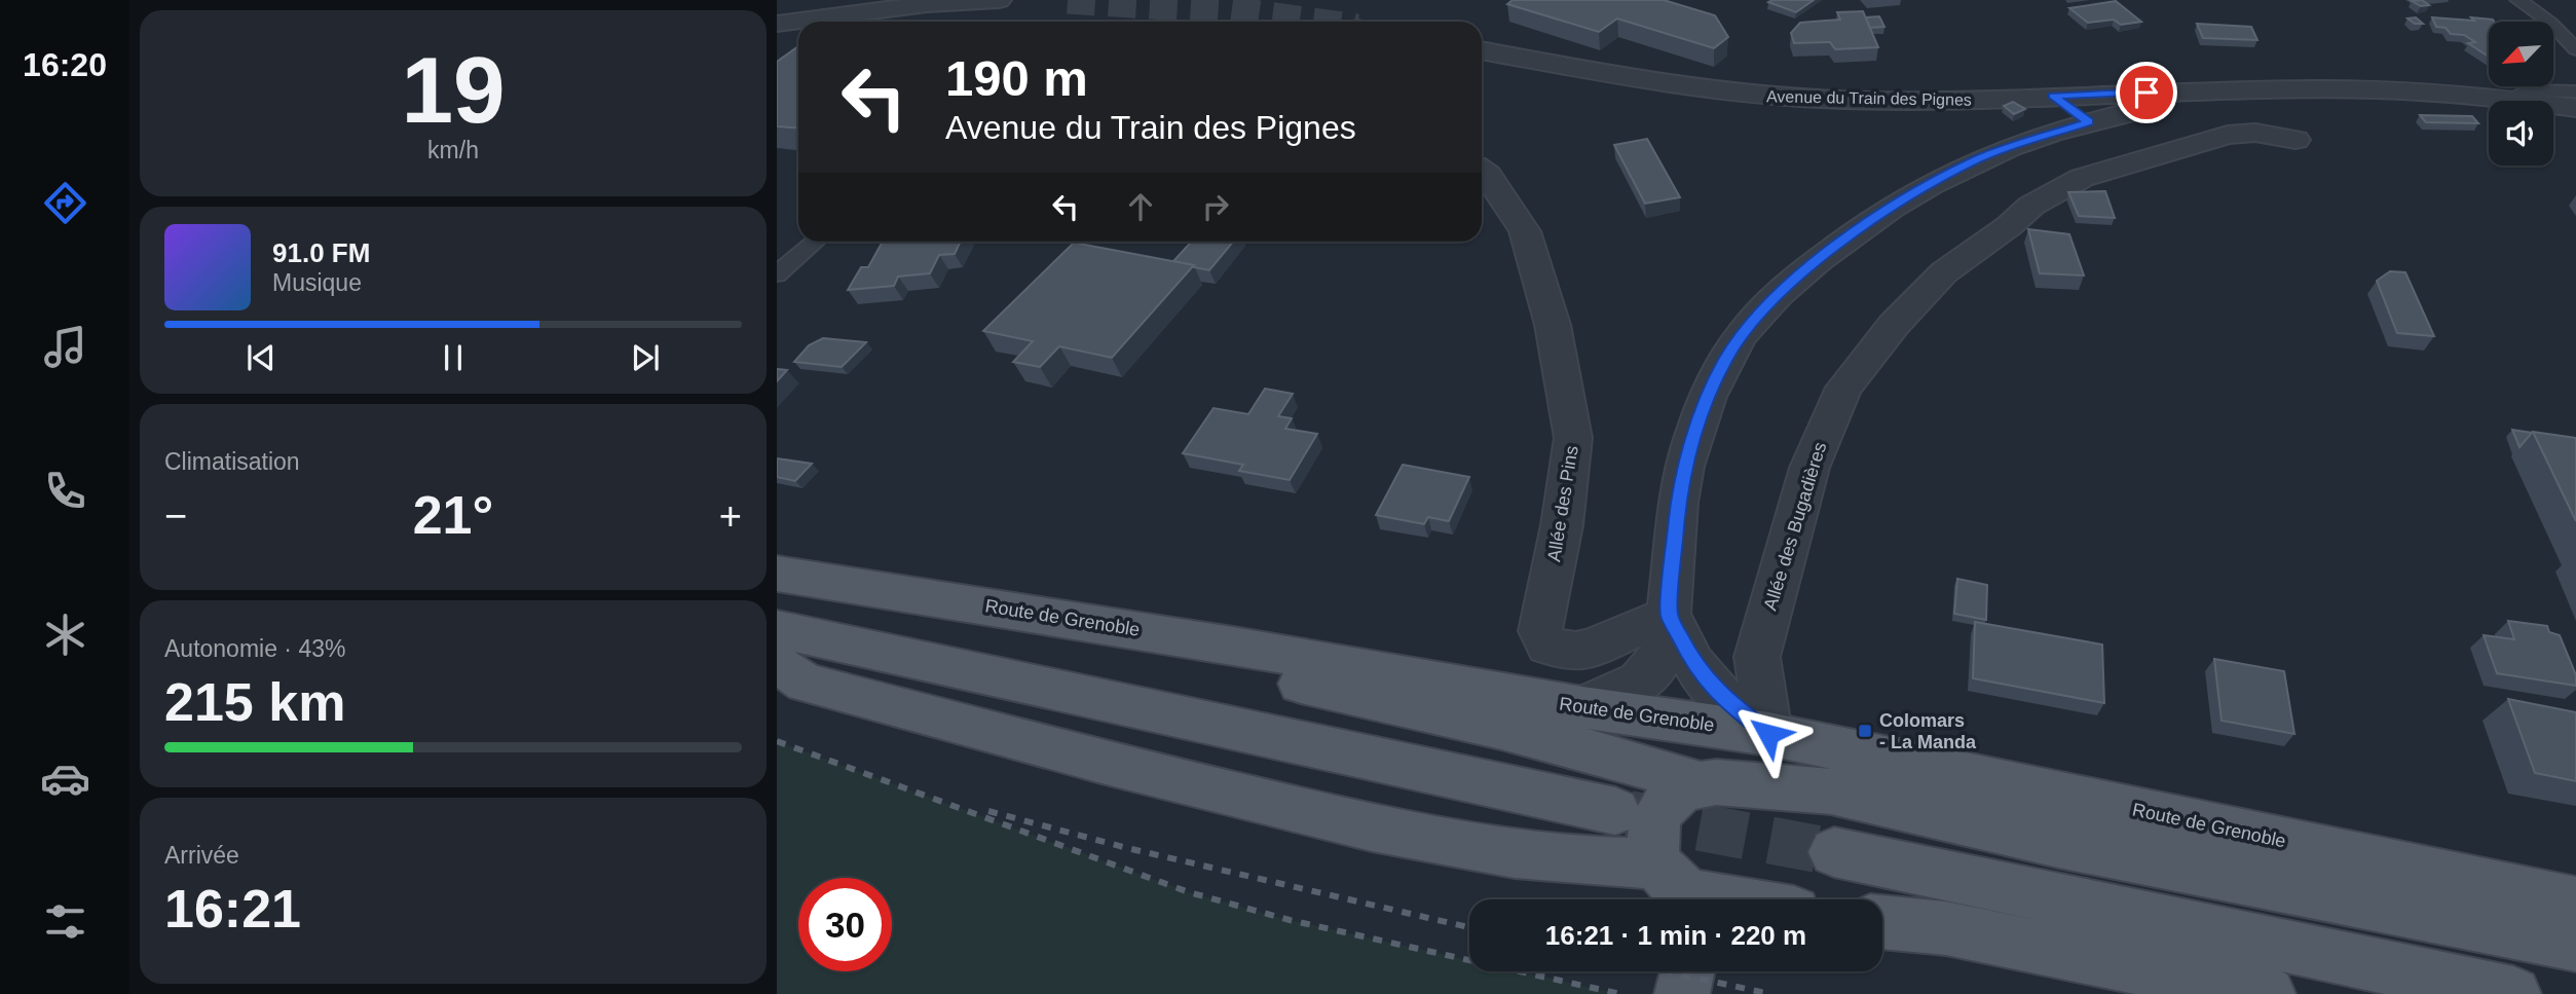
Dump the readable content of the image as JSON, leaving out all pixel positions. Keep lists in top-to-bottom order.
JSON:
{
  "streets": {
    "main road": ["Route de Grenoble"],
    "street": ["Avenue du Train des Pignes", "Allée des Pins", "Allée des Bugadières"]
  },
  "crossings": [
    ["Allée des Bugadières", "Route de Grenoble"]
  ],
  "places": {
    "transit": ["Colomars - La Manda"]
  },
  "north": "bottom left",
  "page": {
    "tabs": "16:20",
    "tile": [
      ["19", "km/h"],
      "Climatisation",
      ["Autonomie · 43%", "215 km"],
      ["Arrivée", "16:21"]
    ],
    "turn": ["190 m", "Avenue du Train des Pignes"],
    "song": ["91.0 FM", "Musique"],
    "heat": ["−", "21°", "+"],
    "limit": "30",
    "trip": "16:21 · 1 min · 220 m"
  }
}
